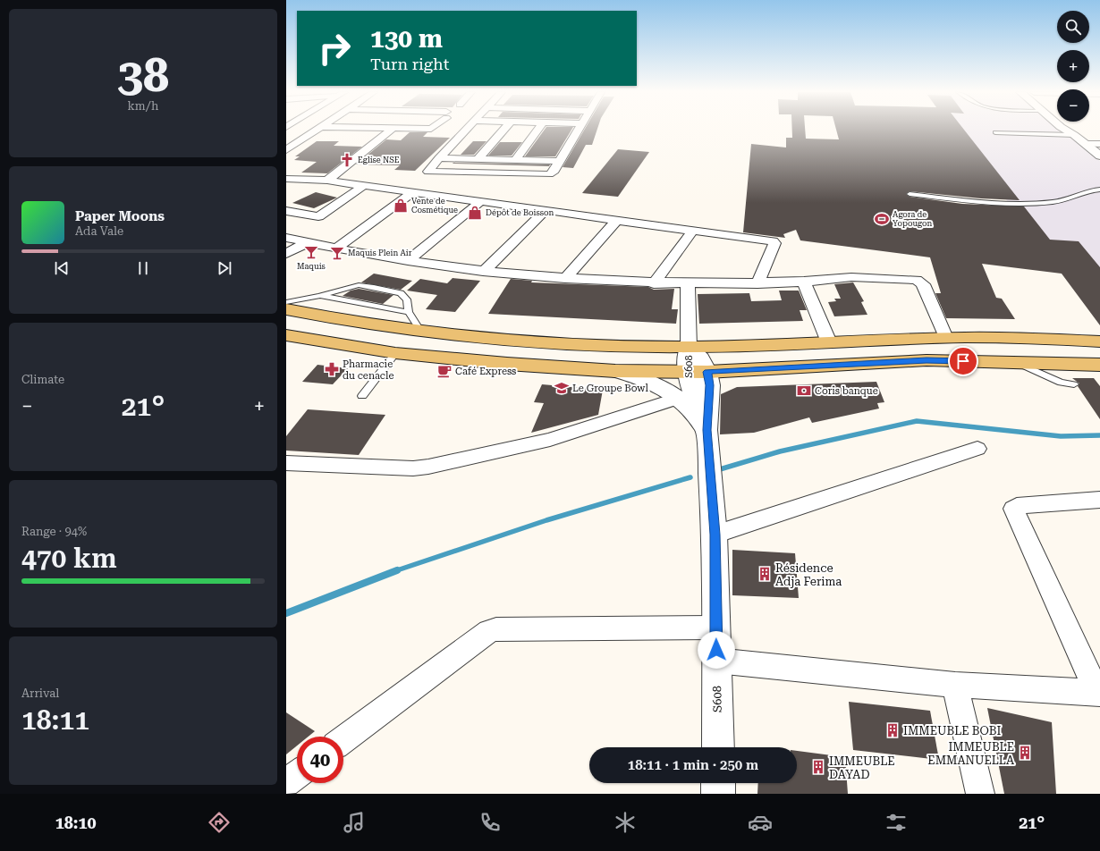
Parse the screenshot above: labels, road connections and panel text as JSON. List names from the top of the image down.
{
  "streets": {
    "street": ["S608"]
  },
  "places": {
    "church": ["Eglise NSE"],
    "shop": ["Vente de Cosmétique", "Dépôt de Boisson"],
    "sports": ["Agora de Yopougon"],
    "bar": ["Maquis", "Maquis Plein Air"],
    "pharmacy": ["Pharmacie du cenacle"],
    "cafe": ["Café Express"],
    "school or university": ["Le Groupe Bowl"],
    "bank": ["Coris banque"],
    "building": [
      "Résidence Adja Ferima",
      "IMMEUBLE BOBI",
      "IMMEUBLE EMMANUELLA",
      "IMMEUBLE DAYAD"
    ]
  },
  "page": {
    "tile": [
      ["38", "km/h"],
      "Climate",
      ["Range · 94%", "470 km"],
      ["Arrival", "18:11"]
    ],
    "map_buttons": ["+", "−"],
    "turn": ["130 m", "Turn right"],
    "song": ["Paper Moons", "Ada Vale"],
    "heat": ["−", "21°", "+"],
    "limit": "40",
    "trip": "18:11 · 1 min · 250 m",
    "tabs": ["18:10", "21°"]
  }
}
